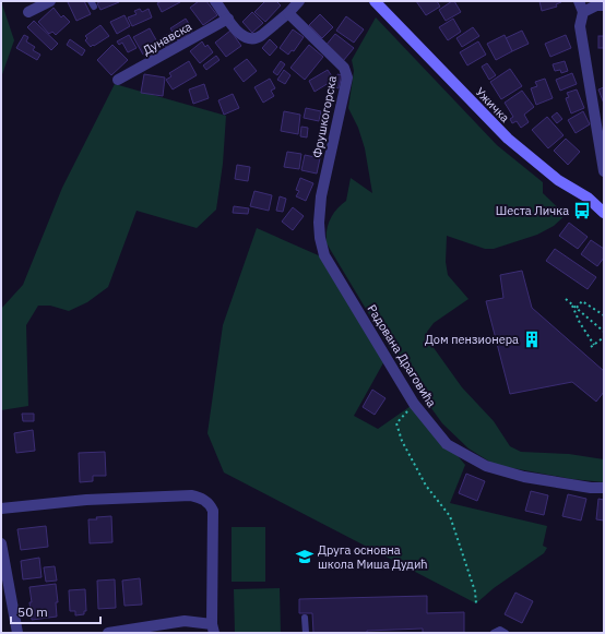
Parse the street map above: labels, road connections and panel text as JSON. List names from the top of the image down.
{
  "streets": {
    "main road": ["Ужичка"],
    "street": ["Дунавска", "Фрушкогорска", "Радована Драговића"]
  },
  "crossings": [
    ["Фрушкогорска", "Радована Драговића"]
  ],
  "places": {
    "bus stop": ["Шеста Личка"],
    "building": ["Дом пензионера"],
    "school or university": ["Друга основна школа Миша Дудић"]
  },
  "scale_bar": "50 m"
}
